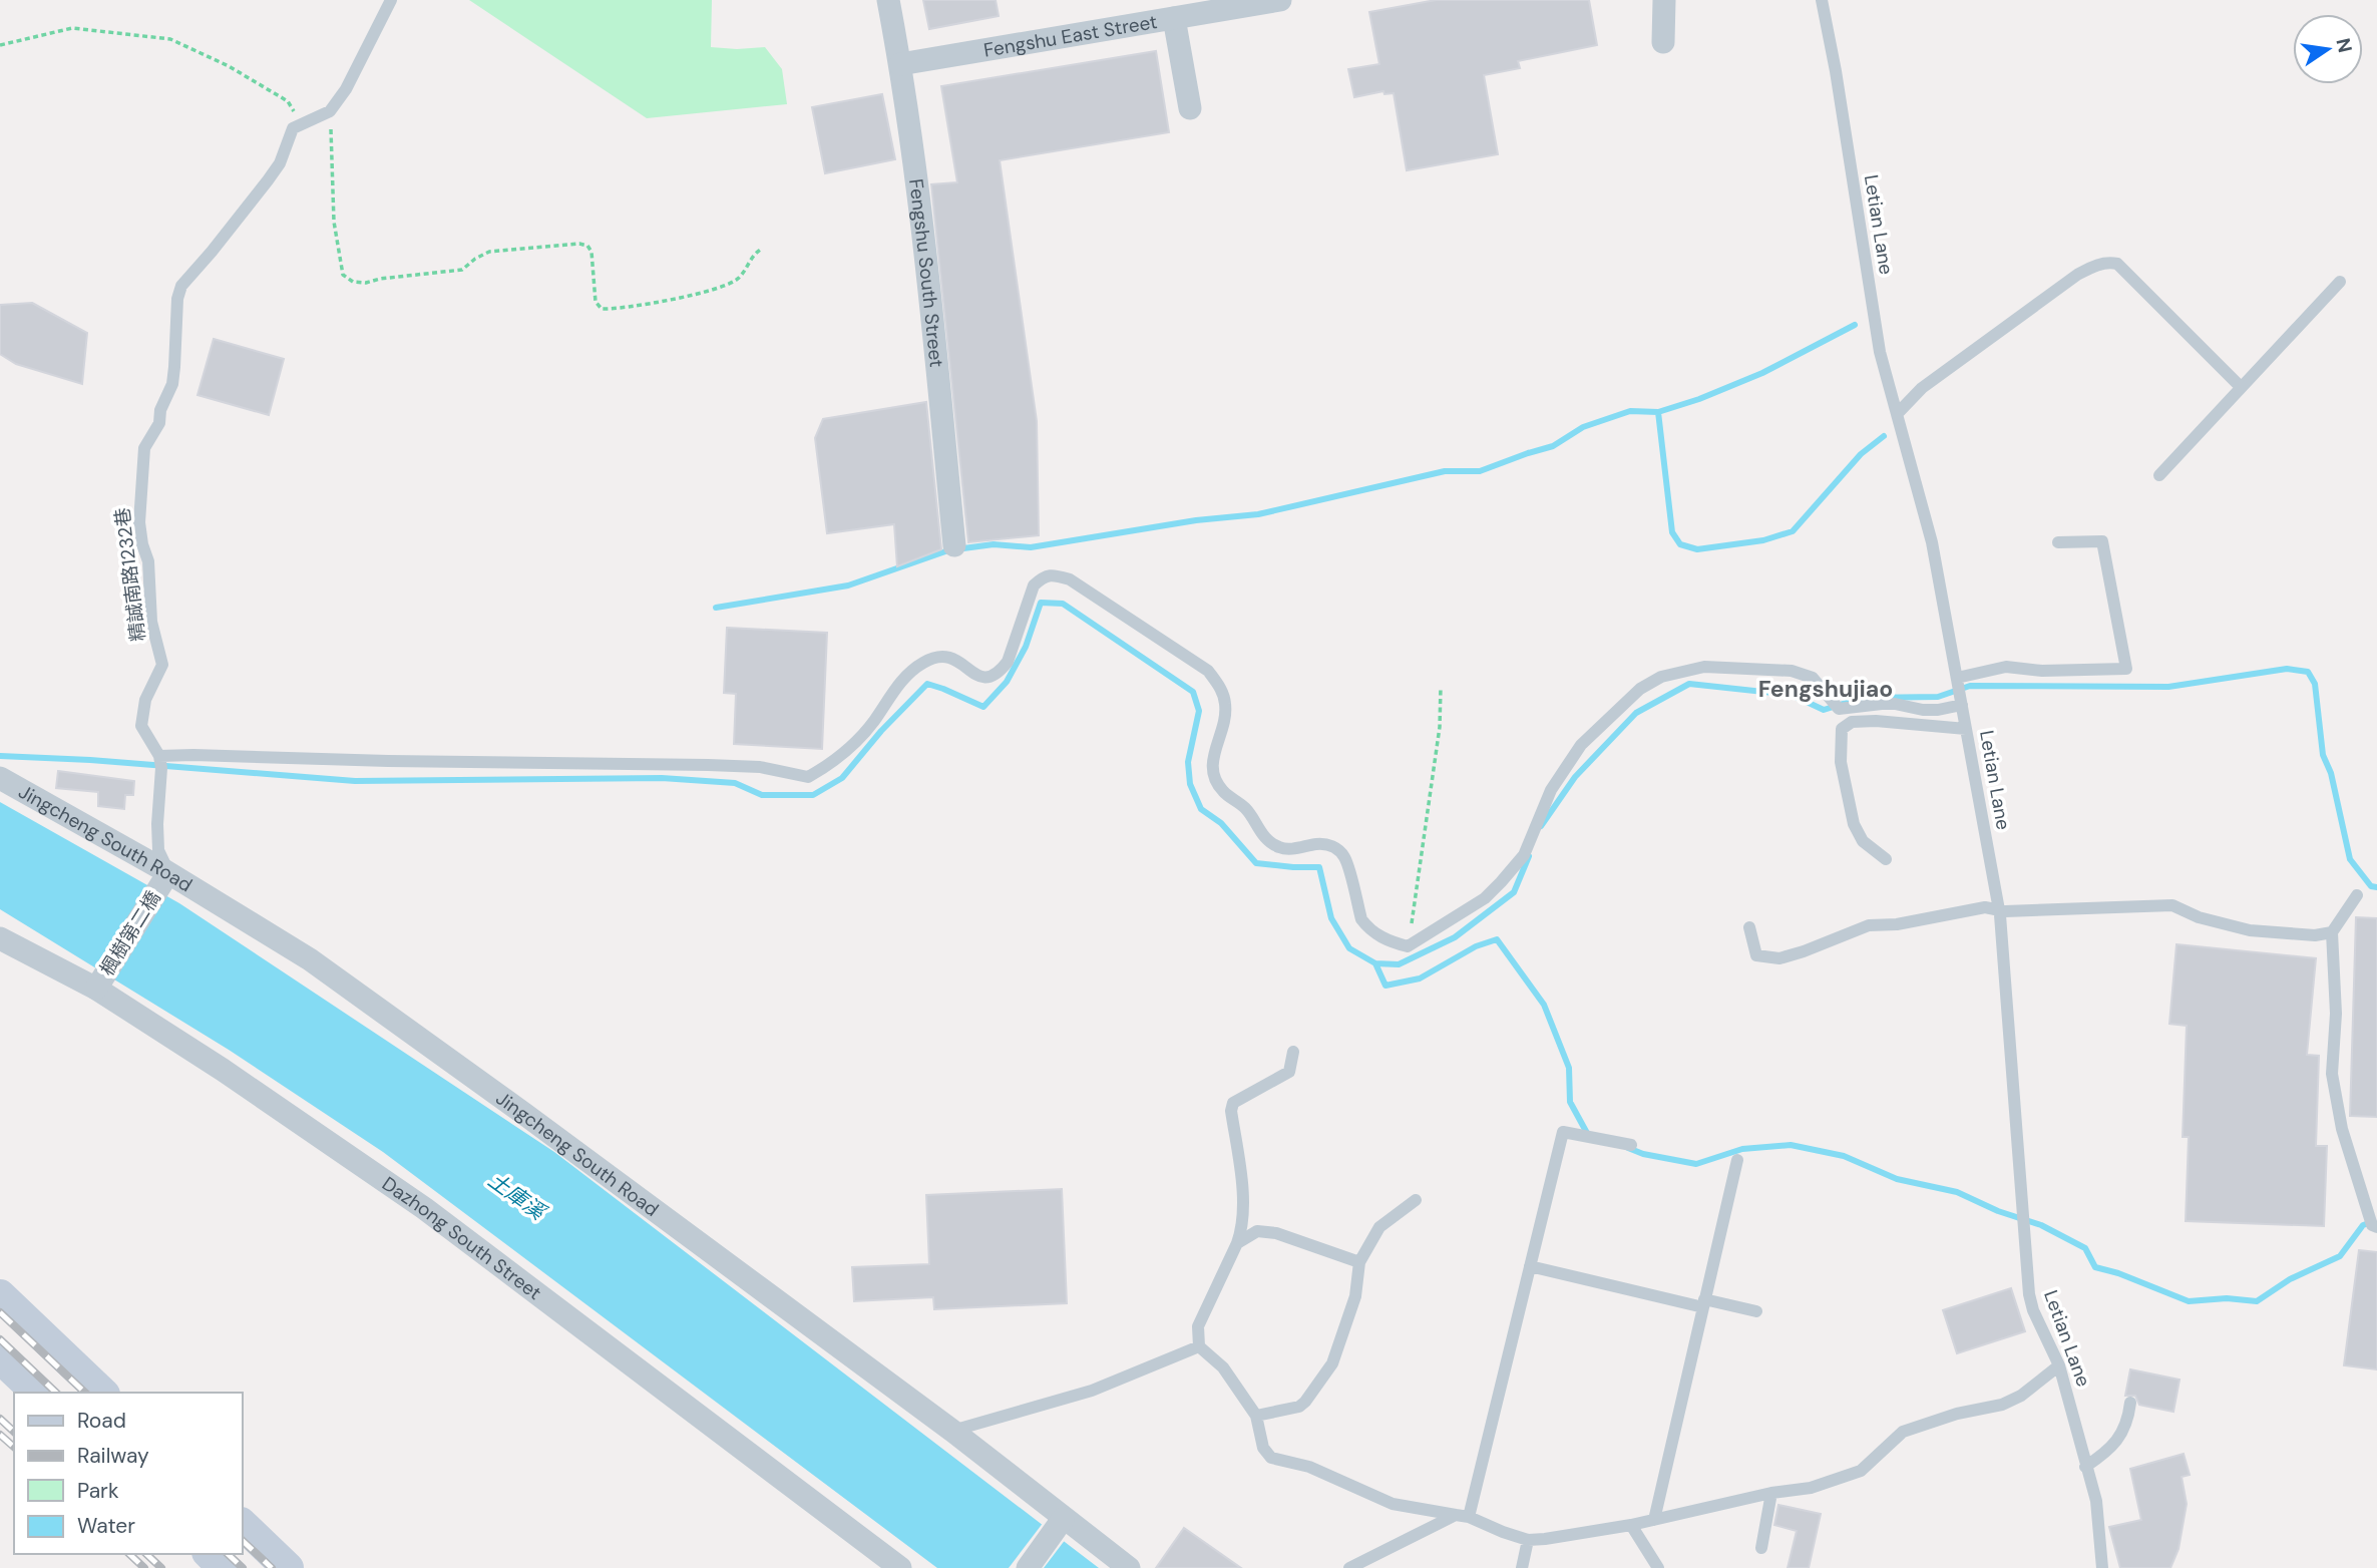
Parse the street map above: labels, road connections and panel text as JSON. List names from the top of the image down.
{
  "streets": {
    "street": [
      "Fengshu East Street",
      "Fengshu South Street",
      "Jingcheng South Road",
      "楓樹第二橋",
      "Dazhong South Street"
    ],
    "lane": ["Letian Lane", "精誠南路1232巷"]
  },
  "crossings": [
    ["Fengshu East Street", "Fengshu South Street"],
    ["Jingcheng South Road", "楓樹第二橋"],
    ["楓樹第二橋", "Dazhong South Street"]
  ],
  "districts": ["Fengshujiao"],
  "water": ["土庫溪"],
  "legend": [
    "Road",
    "Railway",
    "Park",
    "Water"
  ],
  "north": "right"
}
